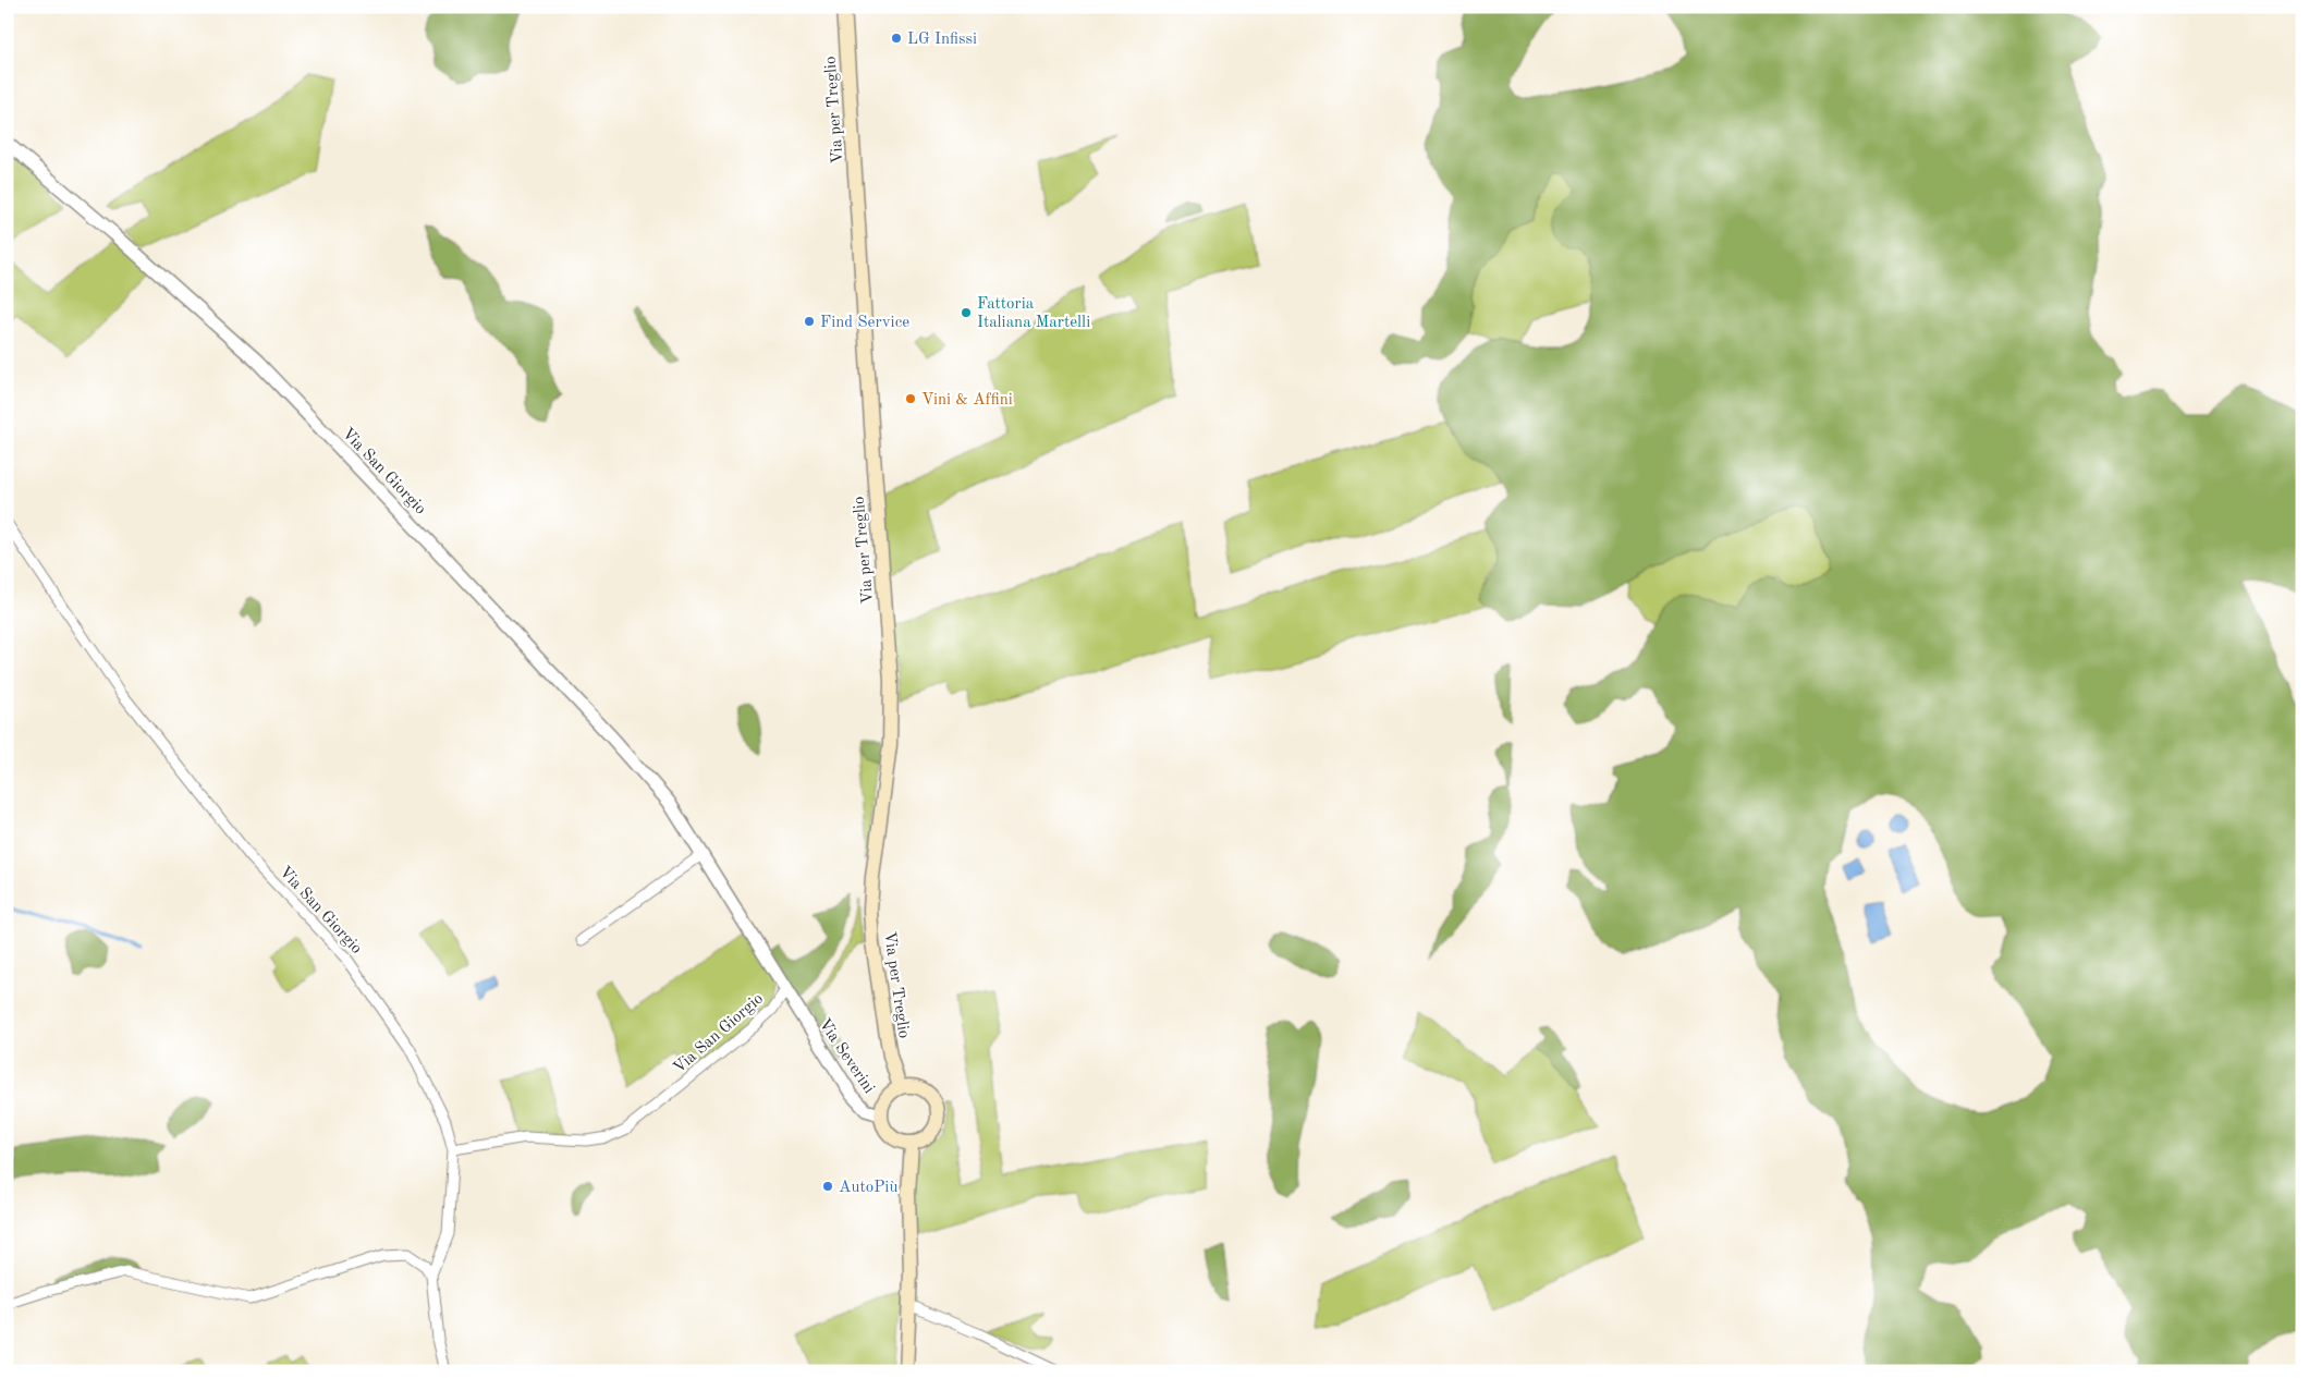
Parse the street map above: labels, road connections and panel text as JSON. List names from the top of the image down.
{
  "streets": {
    "main road": ["Via per Treglio"],
    "street": ["Via San Giorgio", "Via Severini"]
  },
  "crossings": [
    ["Via per Treglio", "Via Severini"],
    ["Via San Giorgio", "Via Severini"]
  ],
  "places": [
    "LG Infissi",
    "Fattoria Italiana Martelli",
    "Find Service",
    "Vini & Affini",
    "AutoPiù"
  ]
}
